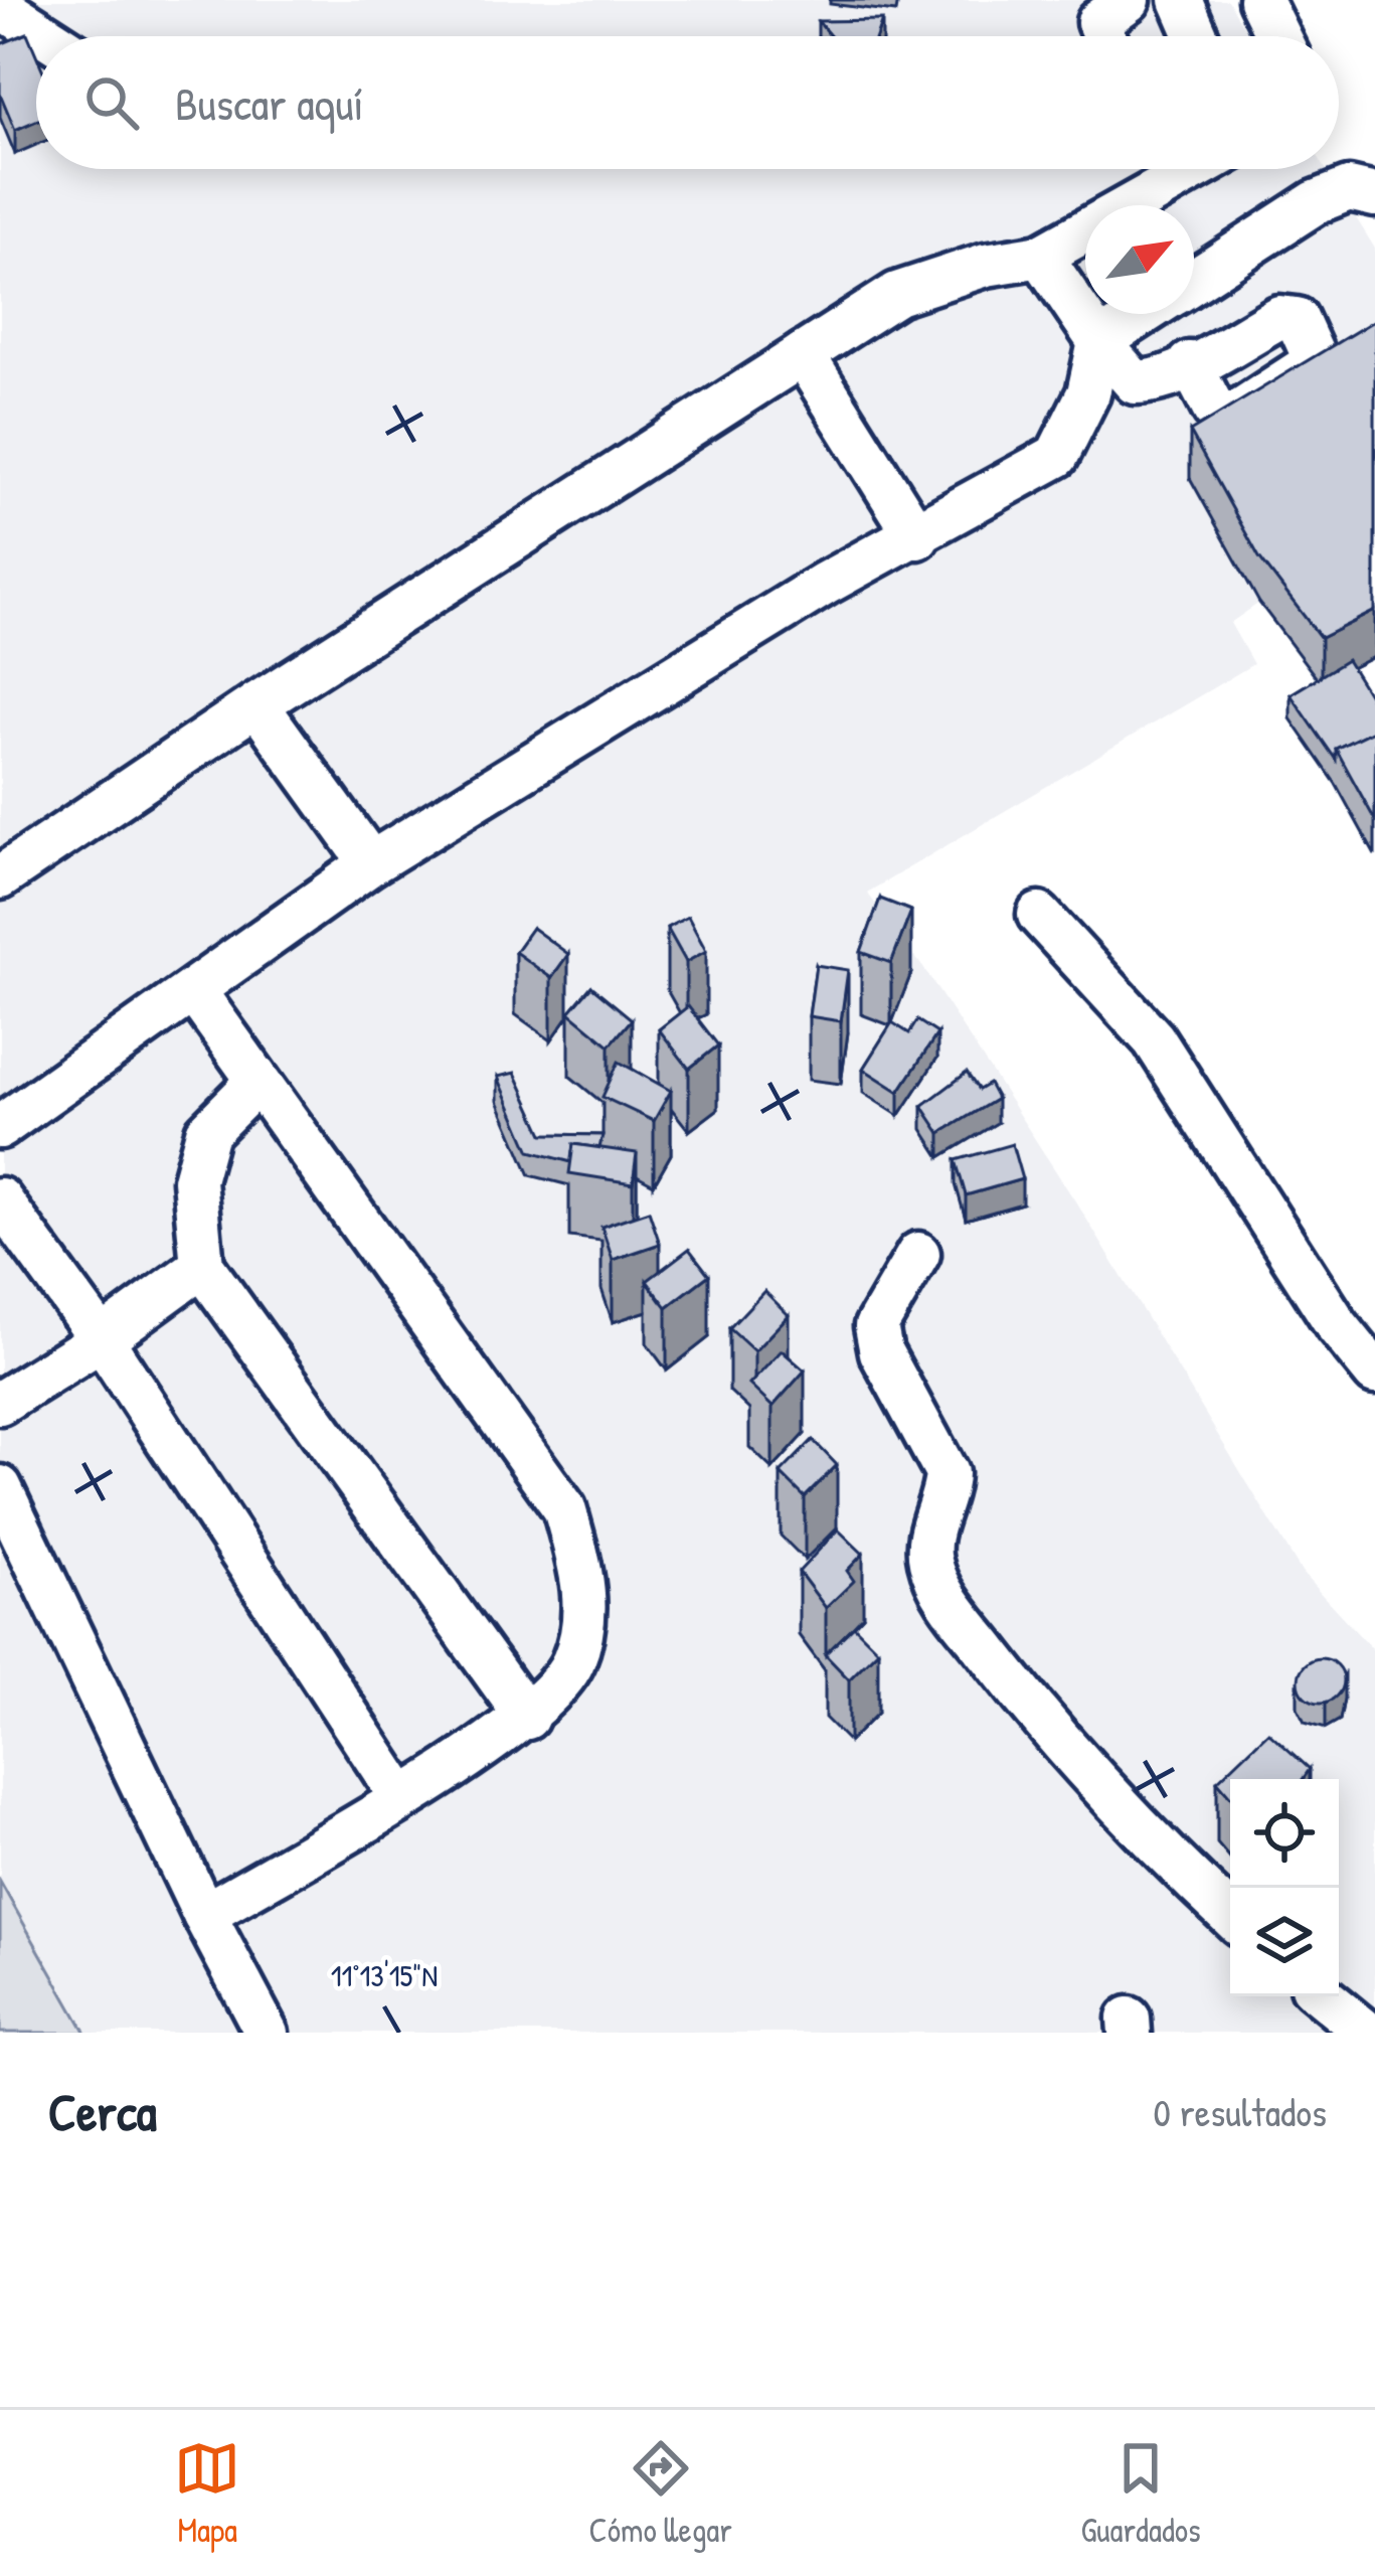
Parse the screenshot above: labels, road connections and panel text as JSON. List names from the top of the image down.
{
  "north": "top right",
  "page": {
    "search": "Buscar aquí",
    "heading": ["Cerca", "0 resultados"],
    "nav": ["Mapa", "Cómo llegar", "Guardados"]
  },
  "coordinates": ["11°13'15\"N"]
}
